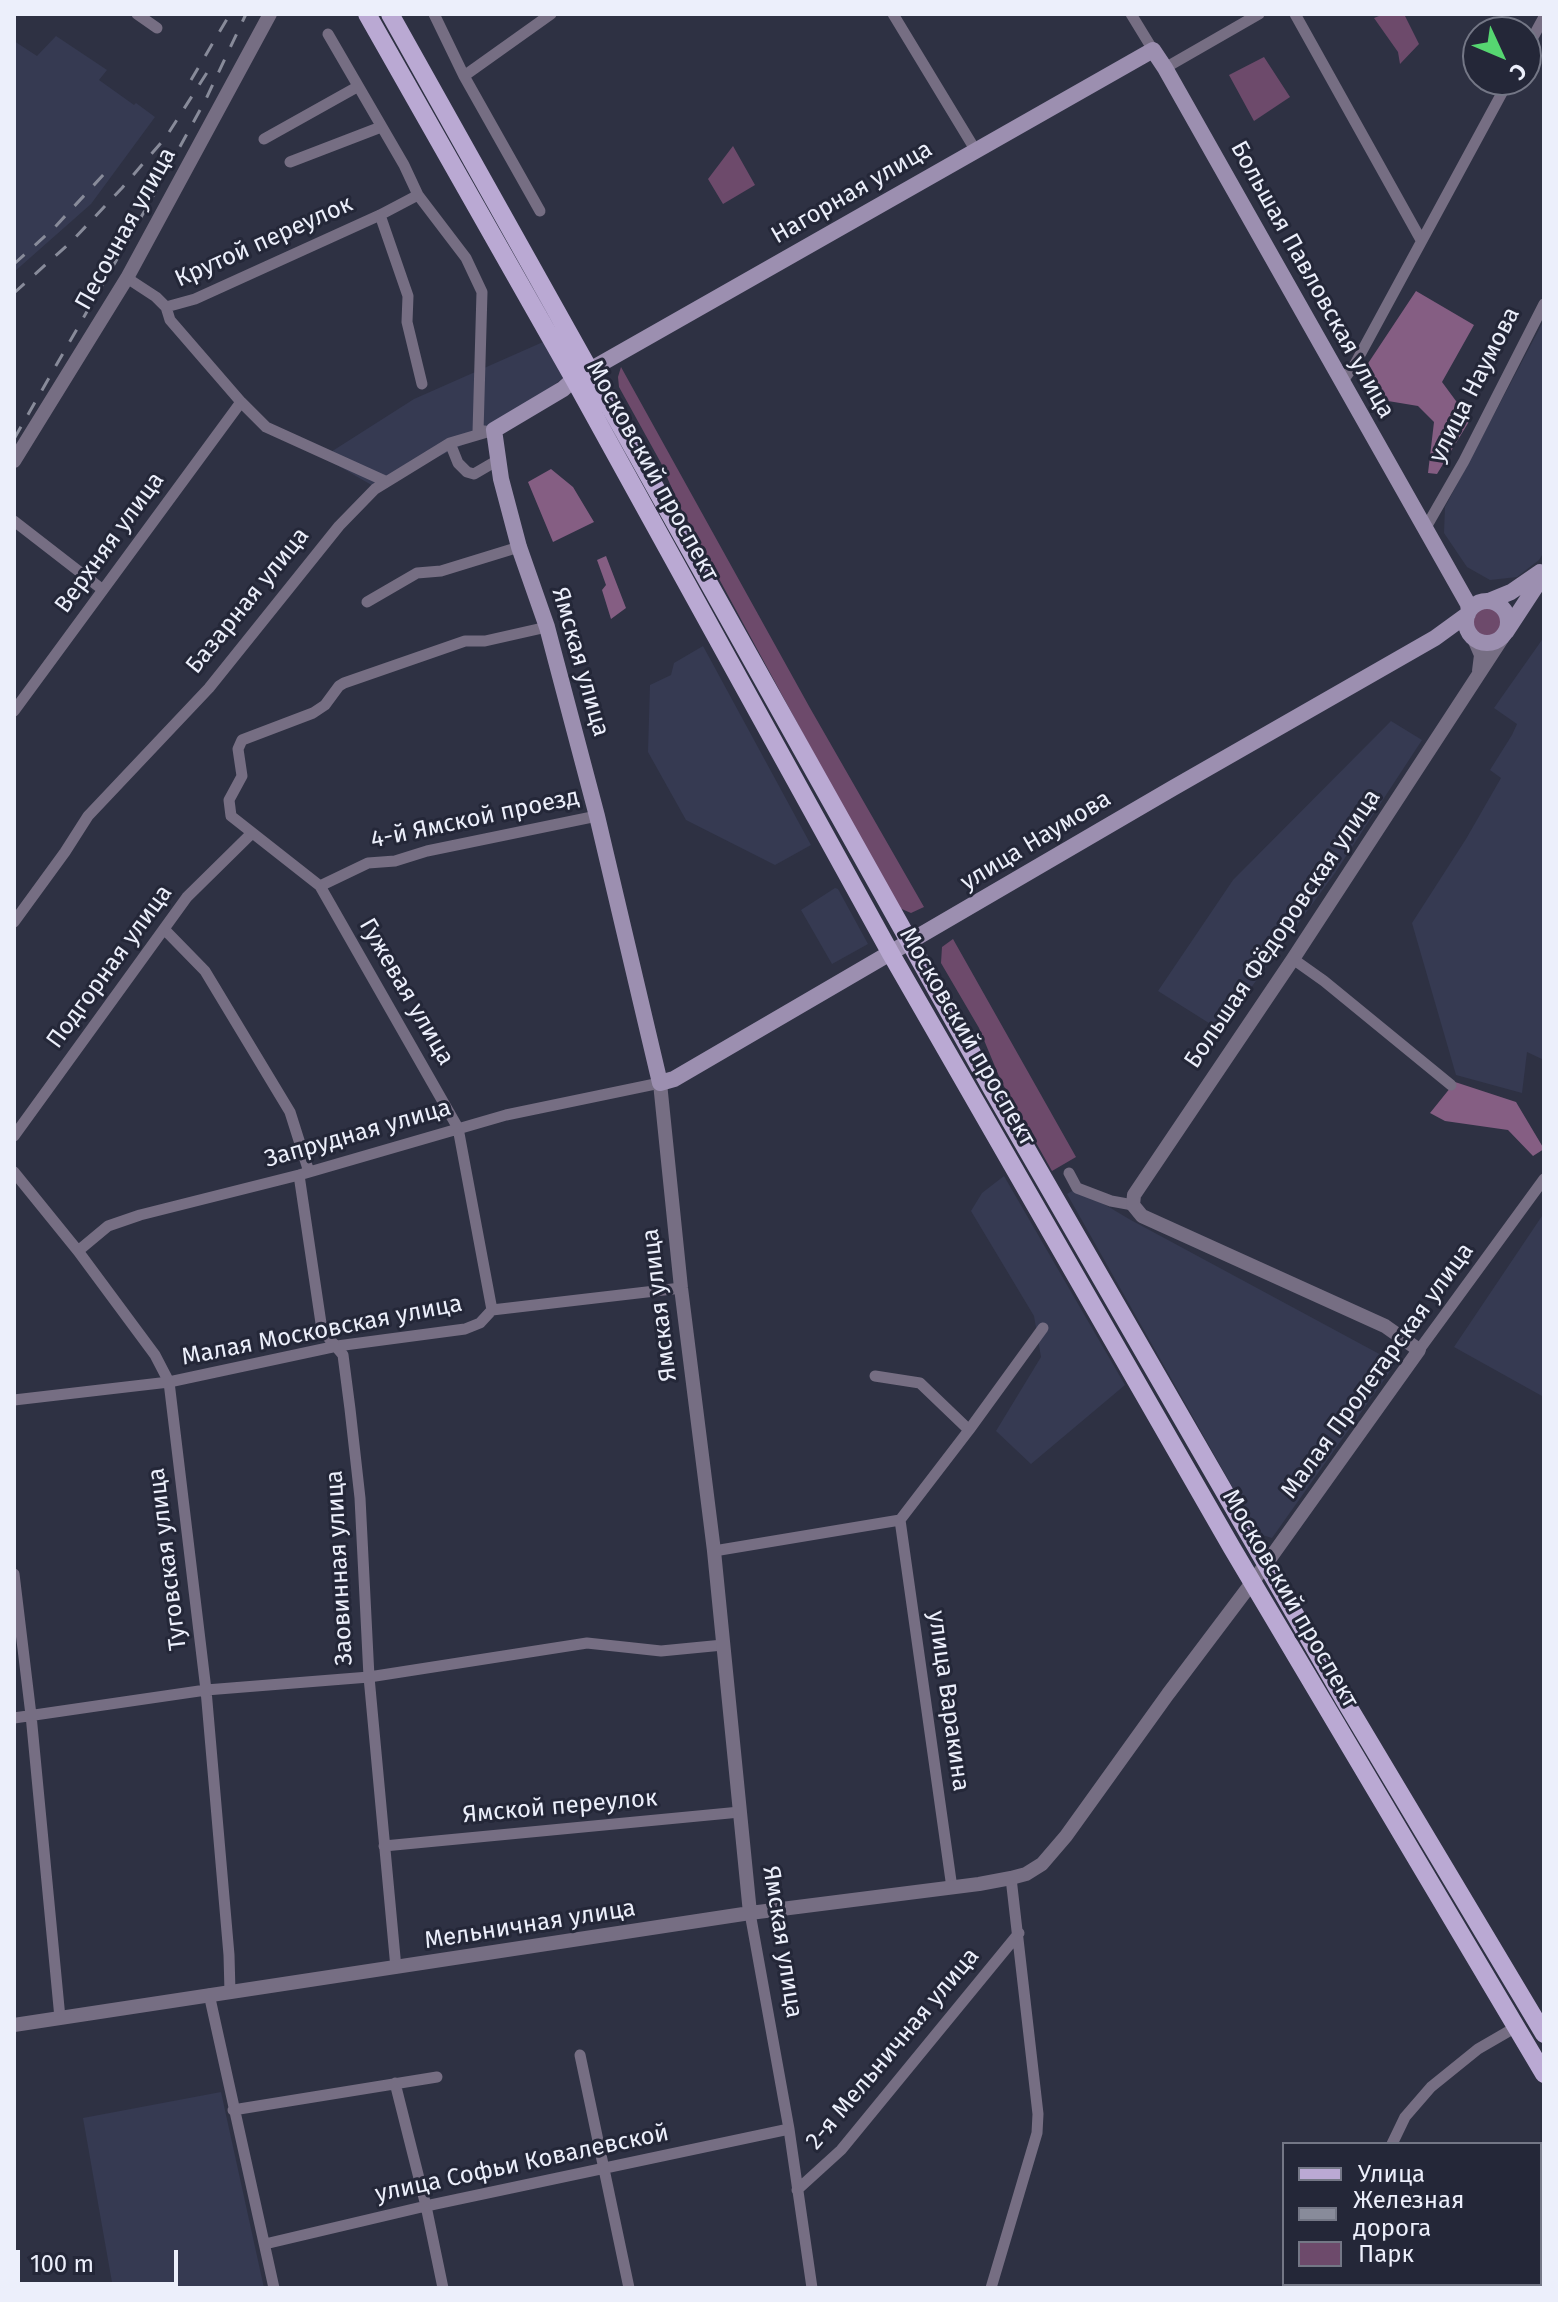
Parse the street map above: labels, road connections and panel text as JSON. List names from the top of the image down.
{
  "streets": {
    "main road": [
      "Нагорная улица",
      "Большая Павловская улица",
      "улица Наумова",
      "Московский проспект",
      "Базарная улица",
      "Ямская улица",
      "Большая Фёдоровская улица"
    ],
    "street": [
      "Песочная улица",
      "Крутой переулок",
      "Верхняя улица",
      "4-й Ямской проезд",
      "Подгорная улица",
      "Гужевая улица",
      "Запрудная улица",
      "Малая Московская улица",
      "Малая Пролетарская улица",
      "Туговская улица",
      "Заовинная улица",
      "улица Варакина",
      "Ямской переулок",
      "Мельничная улица",
      "2-я Мельничная улица",
      "улица Софьи Ковалевской"
    ]
  },
  "crossings": [
    ["Нагорная улица", "Большая Павловская улица"],
    ["Нагорная улица", "Московский проспект"],
    ["Нагорная улица", "Базарная улица"],
    ["Большая Павловская улица", "улица Наумова"],
    ["Большая Павловская улица", "Большая Фёдоровская улица"],
    ["улица Наумова", "Московский проспект"],
    ["улица Наумова", "Ямская улица"],
    ["улица Наумова", "Большая Фёдоровская улица"],
    ["улица Наумова", "Запрудная улица"],
    ["Московский проспект", "Базарная улица"],
    ["Московский проспект", "Малая Пролетарская улица"],
    ["Базарная улица", "Ямская улица"],
    ["Ямская улица", "4-й Ямской проезд"],
    ["Ямская улица", "Гужевая улица"],
    ["Ямская улица", "Запрудная улица"],
    ["Ямская улица", "Малая Московская улица"],
    ["Ямская улица", "Ямской переулок"],
    ["Ямская улица", "Мельничная улица"],
    ["Ямская улица", "2-я Мельничная улица"],
    ["Ямская улица", "улица Софьи Ковалевской"],
    ["4-й Ямской проезд", "Гужевая улица"],
    ["Подгорная улица", "Гужевая улица"],
    ["Подгорная улица", "Заовинная улица"],
    ["Гужевая улица", "Запрудная улица"],
    ["Гужевая улица", "Малая Московская улица"],
    ["Запрудная улица", "Туговская улица"],
    ["Запрудная улица", "Заовинная улица"],
    ["Малая Московская улица", "Туговская улица"],
    ["Малая Московская улица", "Заовинная улица"],
    ["Малая Пролетарская улица", "Мельничная улица"],
    ["Туговская улица", "Мельничная улица"],
    ["Заовинная улица", "Ямской переулок"],
    ["Заовинная улица", "Мельничная улица"],
    ["улица Варакина", "Мельничная улица"]
  ],
  "legend": ["Улица", "Железная дорога", "Парк"],
  "scale_bar": "100 m",
  "north": "bottom right"
}
